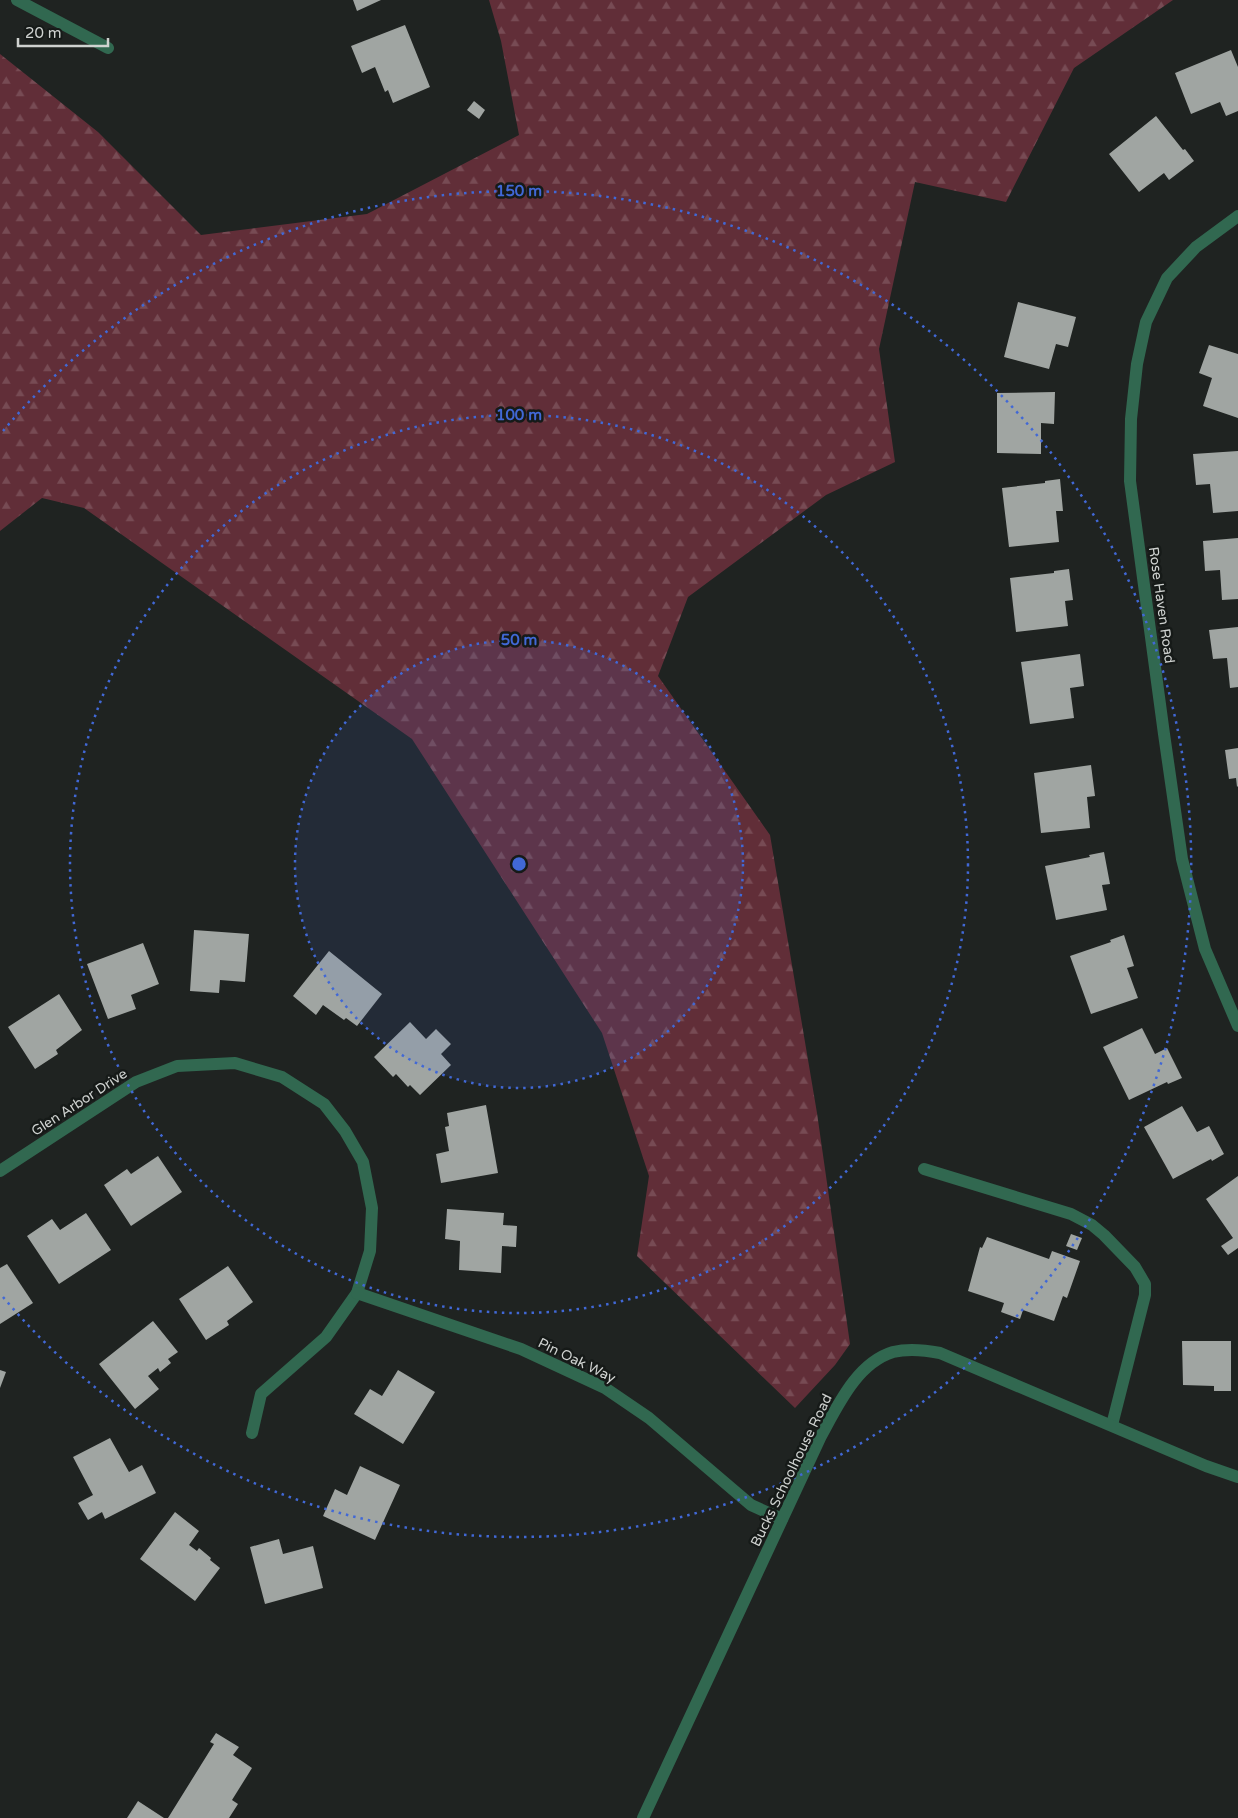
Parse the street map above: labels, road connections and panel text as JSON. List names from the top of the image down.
{
  "streets": {
    "street": [
      "Rose Haven Road",
      "Glen Arbor Drive",
      "Pin Oak Way",
      "Bucks Schoolhouse Road"
    ]
  },
  "crossings": [
    ["Glen Arbor Drive", "Pin Oak Way"],
    ["Pin Oak Way", "Bucks Schoolhouse Road"]
  ],
  "scale_bar": "20 m",
  "rings": ["150 m", "100 m", "50 m"]
}
